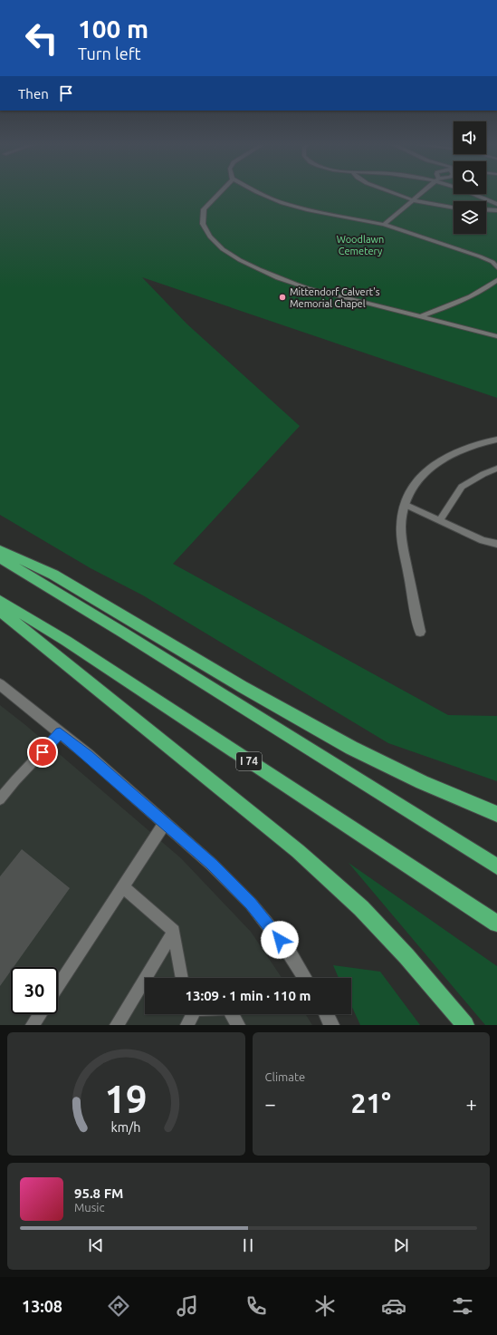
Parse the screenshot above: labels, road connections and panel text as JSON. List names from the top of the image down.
{
  "streets": {
    "highway": ["I 74"]
  },
  "parks": ["Woodlawn Cemetery"],
  "places": ["Mittendorf Calvert's Memorial Chapel"],
  "page": {
    "turn": ["100 m", "Turn left"],
    "then": "Then",
    "limit": "30",
    "trip": "13:09 · 1 min · 110 m",
    "tile": "Climate",
    "heat": ["−", "21°", "+"],
    "song": ["95.8 FM", "Music"],
    "tabs": "13:08",
    "gauge": ["19", "km/h"]
  }
}
